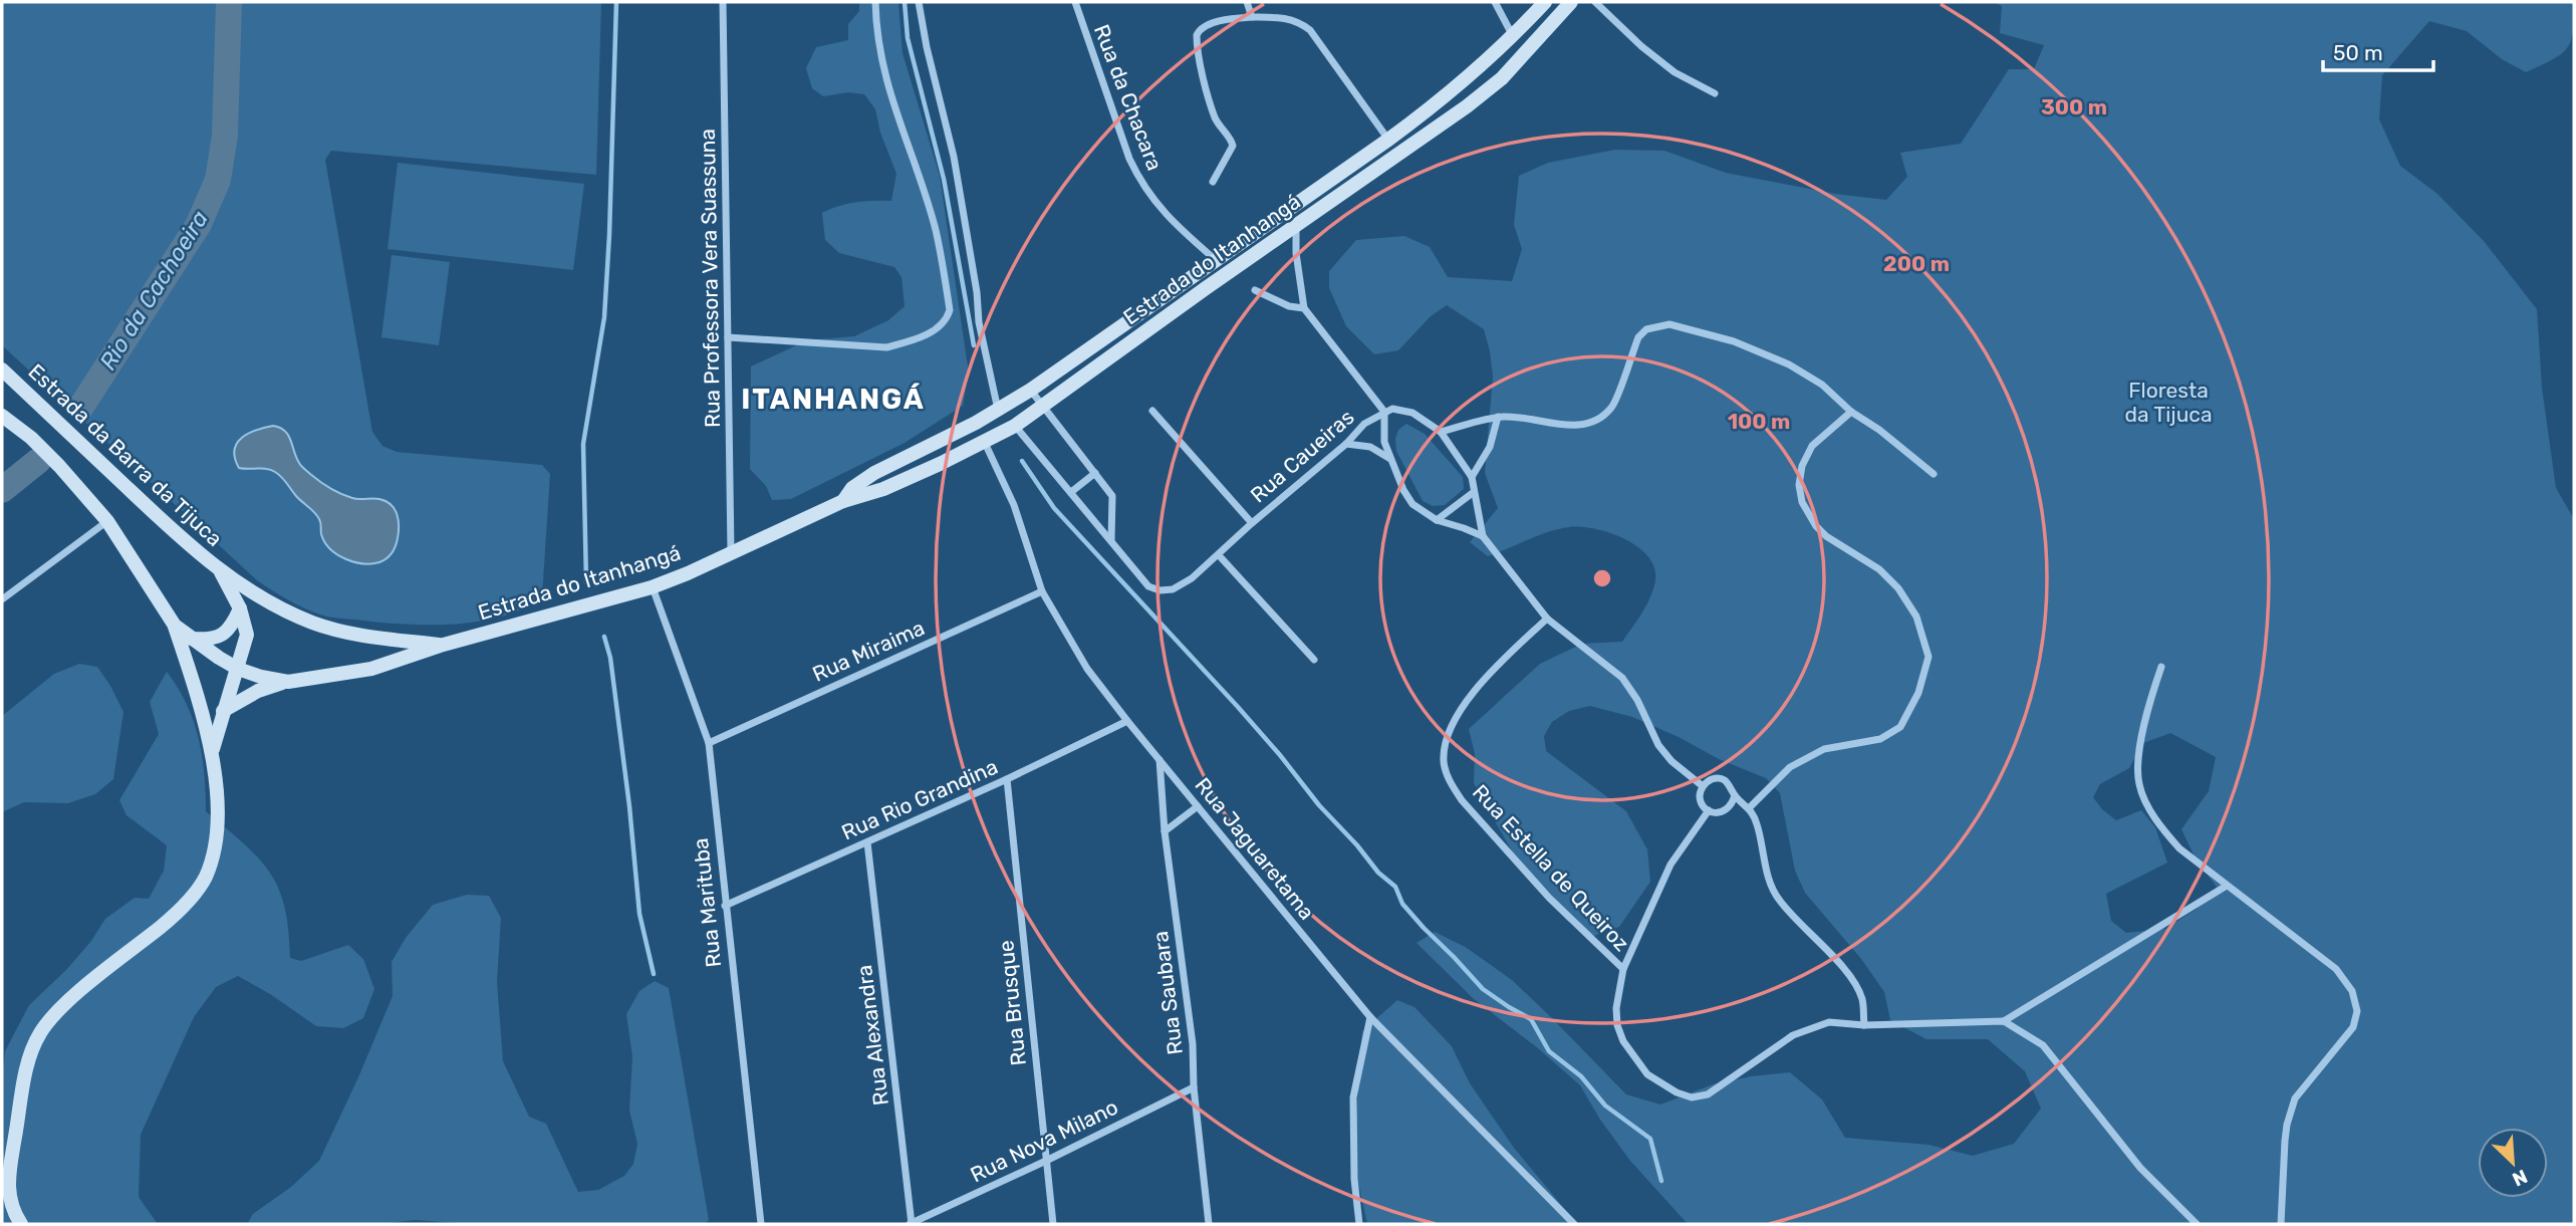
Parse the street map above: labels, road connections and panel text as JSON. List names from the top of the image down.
{
  "streets": {
    "main road": ["Estrada do Itanhangá", "Estrada da Barra da Tijuca"],
    "street": [
      "Rua da Chacara",
      "Rua Professora Vera Suassuna",
      "Rua Caueiras",
      "Rua Miraima",
      "Rua Rio Grandina",
      "Rua Jaguaretama",
      "Rua Estella de Queiroz",
      "Rua Marituba",
      "Rua Saubara",
      "Rua Brusque",
      "Rua Alexandra",
      "Rua Nova Milano"
    ]
  },
  "crossings": [
    ["Rua da Chacara", "Estrada do Itanhangá"],
    ["Estrada do Itanhangá", "Rua Professora Vera Suassuna"],
    ["Estrada do Itanhangá", "Estrada da Barra da Tijuca"],
    ["Estrada do Itanhangá", "Rua Caueiras"],
    ["Estrada do Itanhangá", "Rua Jaguaretama"],
    ["Estrada do Itanhangá", "Rua Marituba"],
    ["Rua Miraima", "Rua Jaguaretama"],
    ["Rua Miraima", "Rua Marituba"],
    ["Rua Rio Grandina", "Rua Jaguaretama"],
    ["Rua Rio Grandina", "Rua Marituba"],
    ["Rua Rio Grandina", "Rua Brusque"],
    ["Rua Rio Grandina", "Rua Alexandra"],
    ["Rua Jaguaretama", "Rua Saubara"],
    ["Rua Saubara", "Rua Nova Milano"],
    ["Rua Brusque", "Rua Nova Milano"],
    ["Rua Alexandra", "Rua Nova Milano"]
  ],
  "districts": ["ITANHANGÁ"],
  "water": ["Rio da Cachoeira"],
  "parks": ["Floresta da Tijuca"],
  "scale_bar": "50 m",
  "north": "bottom right",
  "rings": ["300 m", "200 m", "100 m"]
}
